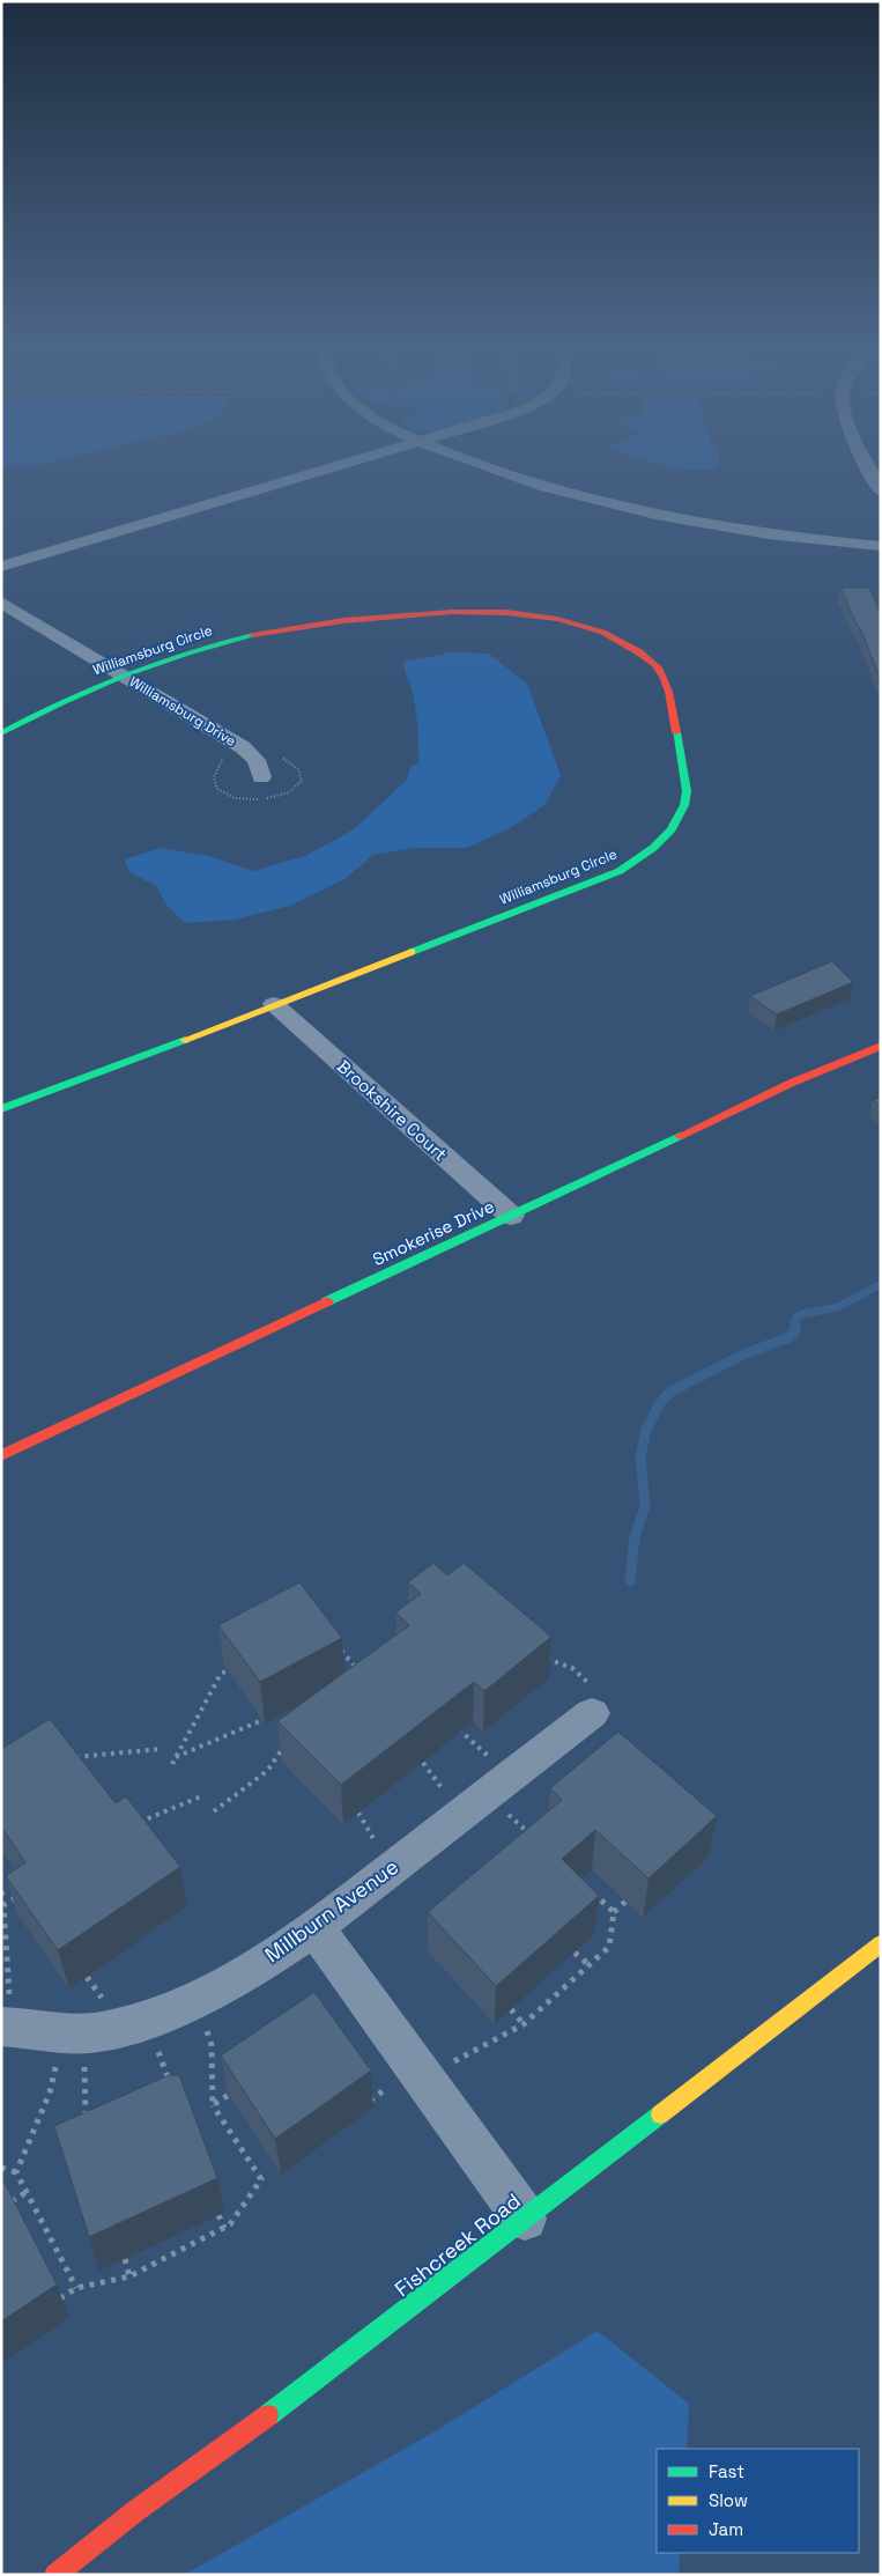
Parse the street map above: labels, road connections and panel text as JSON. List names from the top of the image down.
{
  "streets": {
    "street": [
      "Williamsburg Circle",
      "Williamsburg Drive",
      "Brookshire Court",
      "Smokerise Drive",
      "Millburn Avenue",
      "Fishcreek Road"
    ]
  },
  "crossings": [
    ["Williamsburg Circle", "Williamsburg Drive"],
    ["Williamsburg Circle", "Brookshire Court"],
    ["Brookshire Court", "Smokerise Drive"]
  ],
  "legend": ["Fast", "Slow", "Jam"]
}
